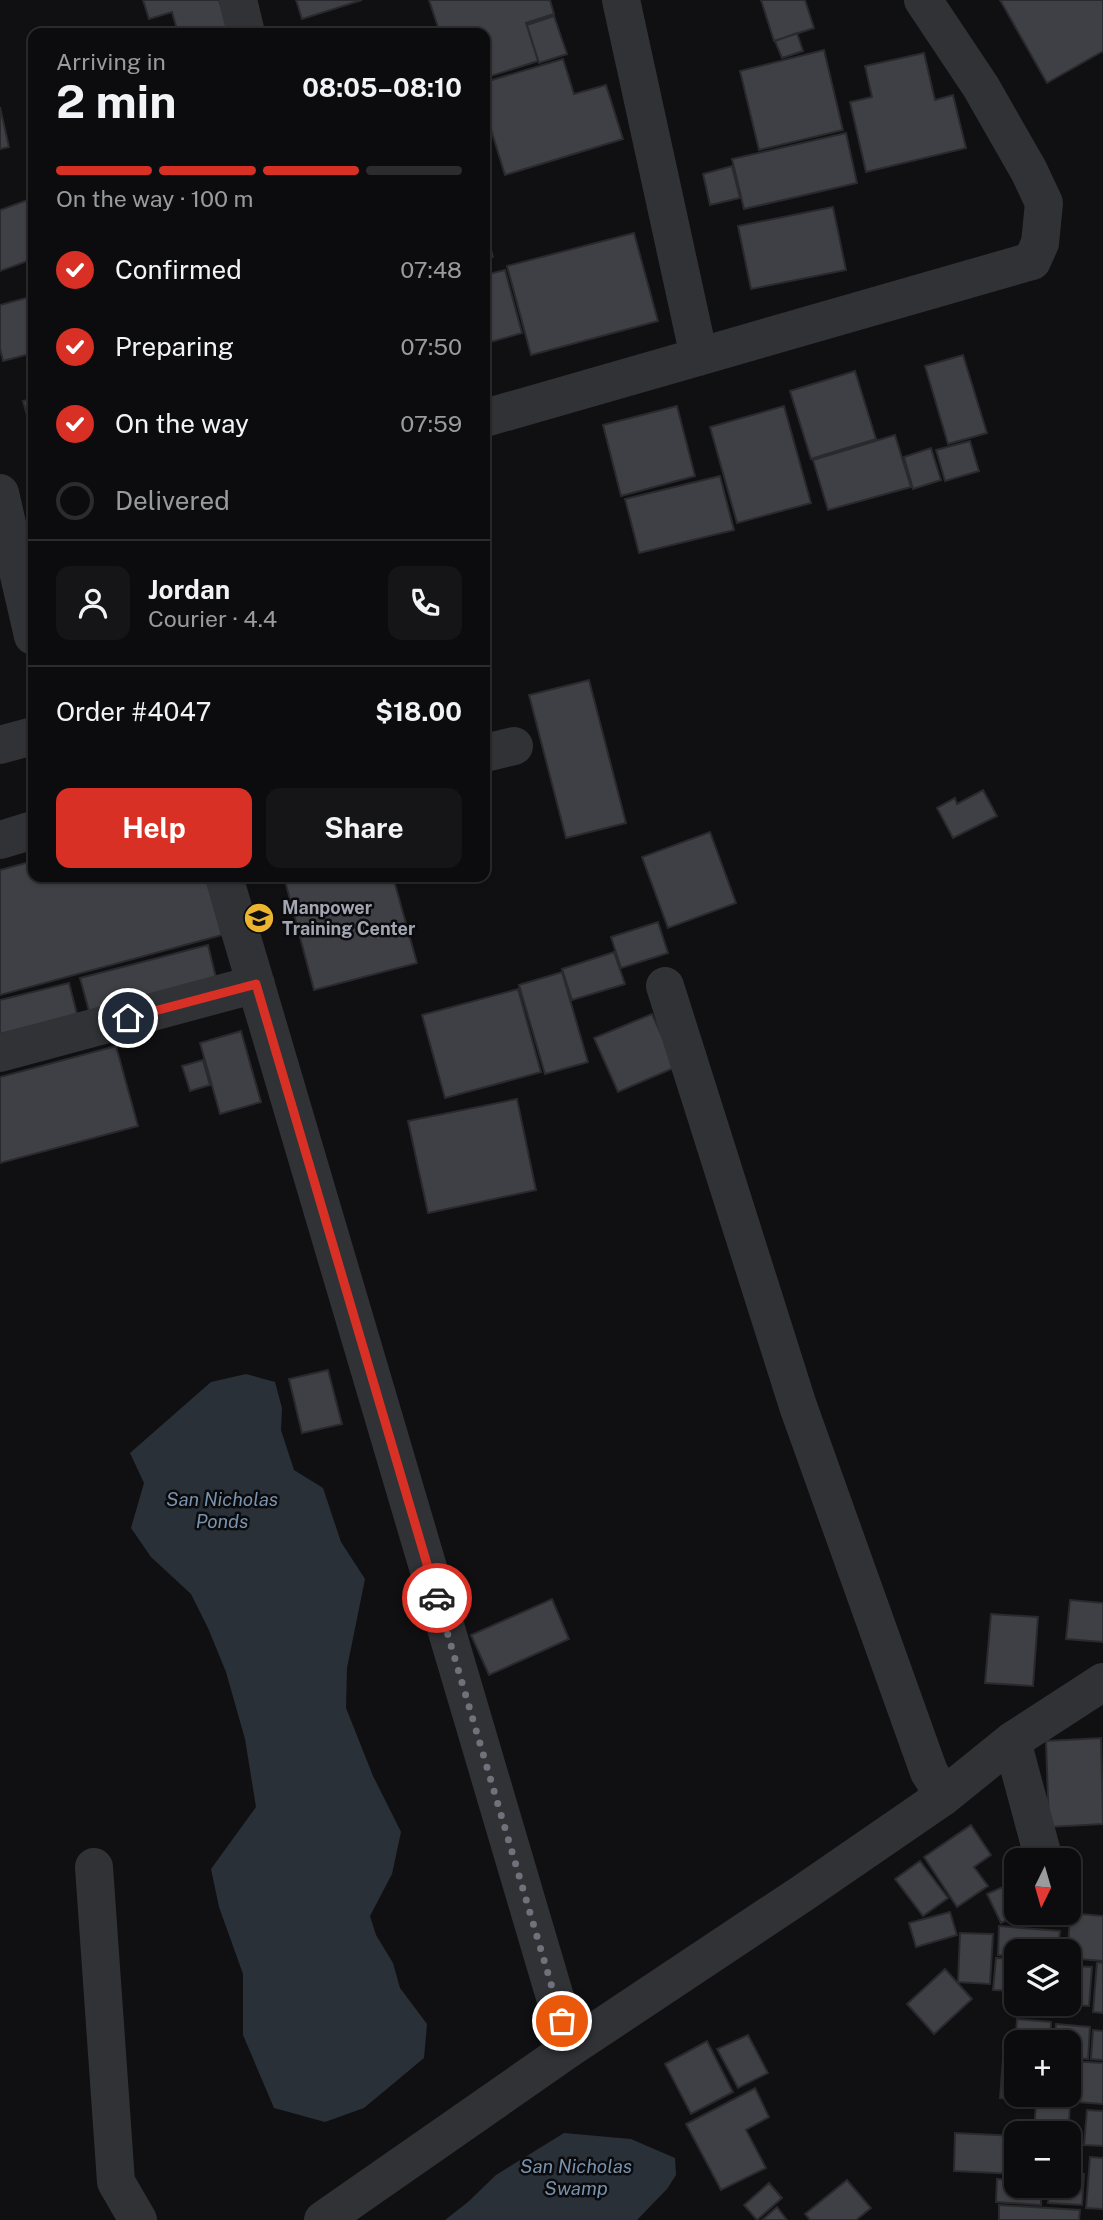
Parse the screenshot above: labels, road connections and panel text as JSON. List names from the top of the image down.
{
  "water": ["San Nicholas Ponds", "San Nicholas Swamp"],
  "places": {
    "school or university": ["Manpower Training Center"]
  },
  "north": "bottom",
  "page": {
    "heading": ["2 min", "Arriving in", "08:05–08:10"],
    "panel": [
      "Jordan",
      "Courier · 4.4",
      "Order #4047",
      "$18.00"
    ],
    "bar": "On the way · 100 m",
    "list": [
      ["Confirmed", "07:48"],
      ["Preparing", "07:50"],
      ["On the way", "07:59"],
      "Delivered"
    ],
    "buttons": ["Help", "Share"],
    "map_buttons": ["+", "−"]
  }
}
